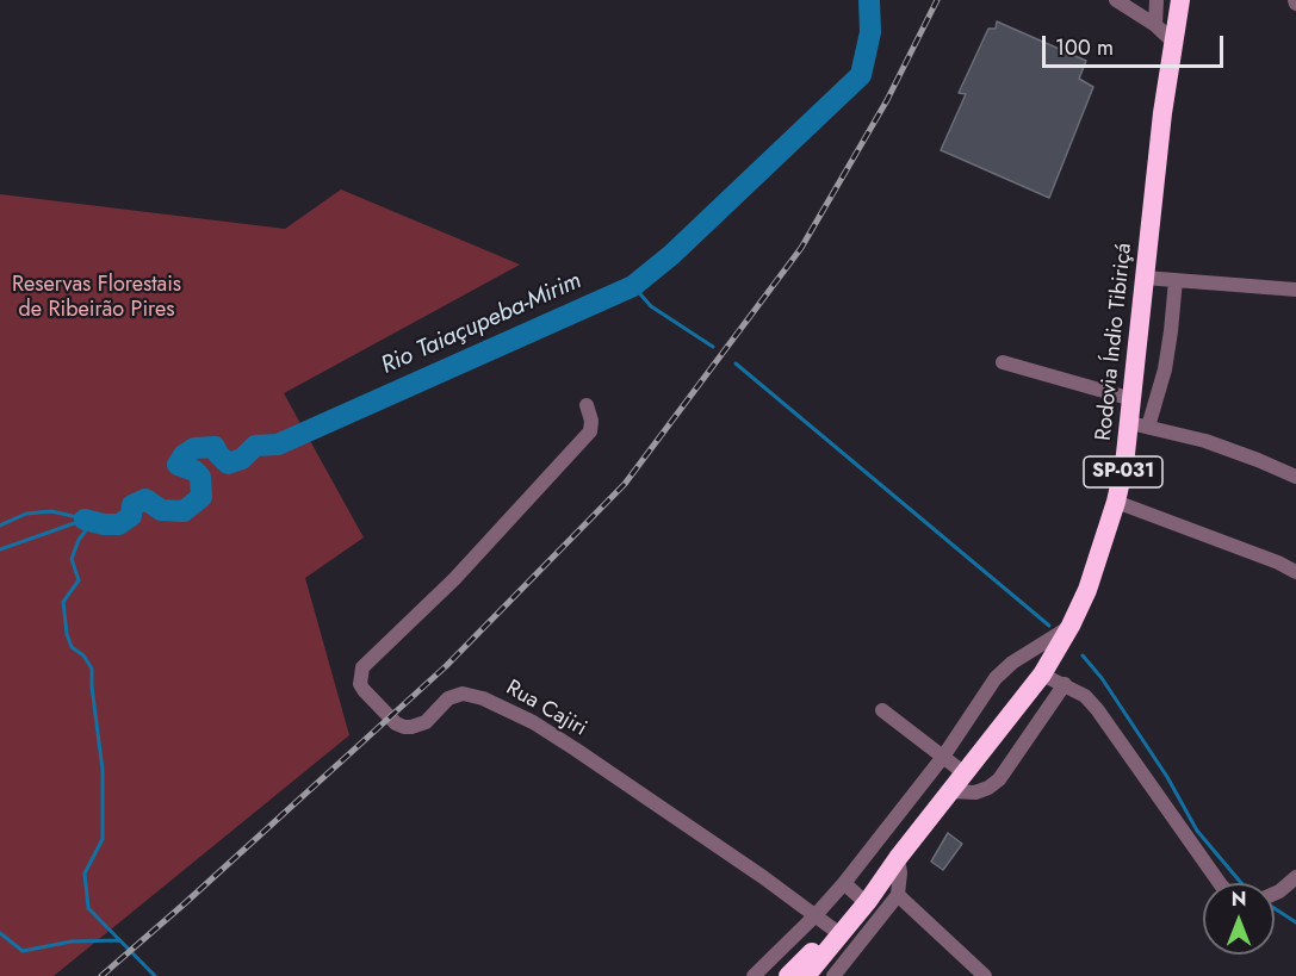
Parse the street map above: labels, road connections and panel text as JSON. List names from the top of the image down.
{
  "streets": {
    "highway": ["Rodovia Índio Tibiriçá", "SP-031"],
    "street": ["Rua Cajiri"]
  },
  "crossings": [
    ["Rodovia Índio Tibiriçá", "Rua Cajiri"]
  ],
  "water": ["Rio Taiaçupeba-Mirim"],
  "parks": ["Reservas Florestais de Ribeirão Pires"],
  "scale_bar": "100 m",
  "north": "top"
}
